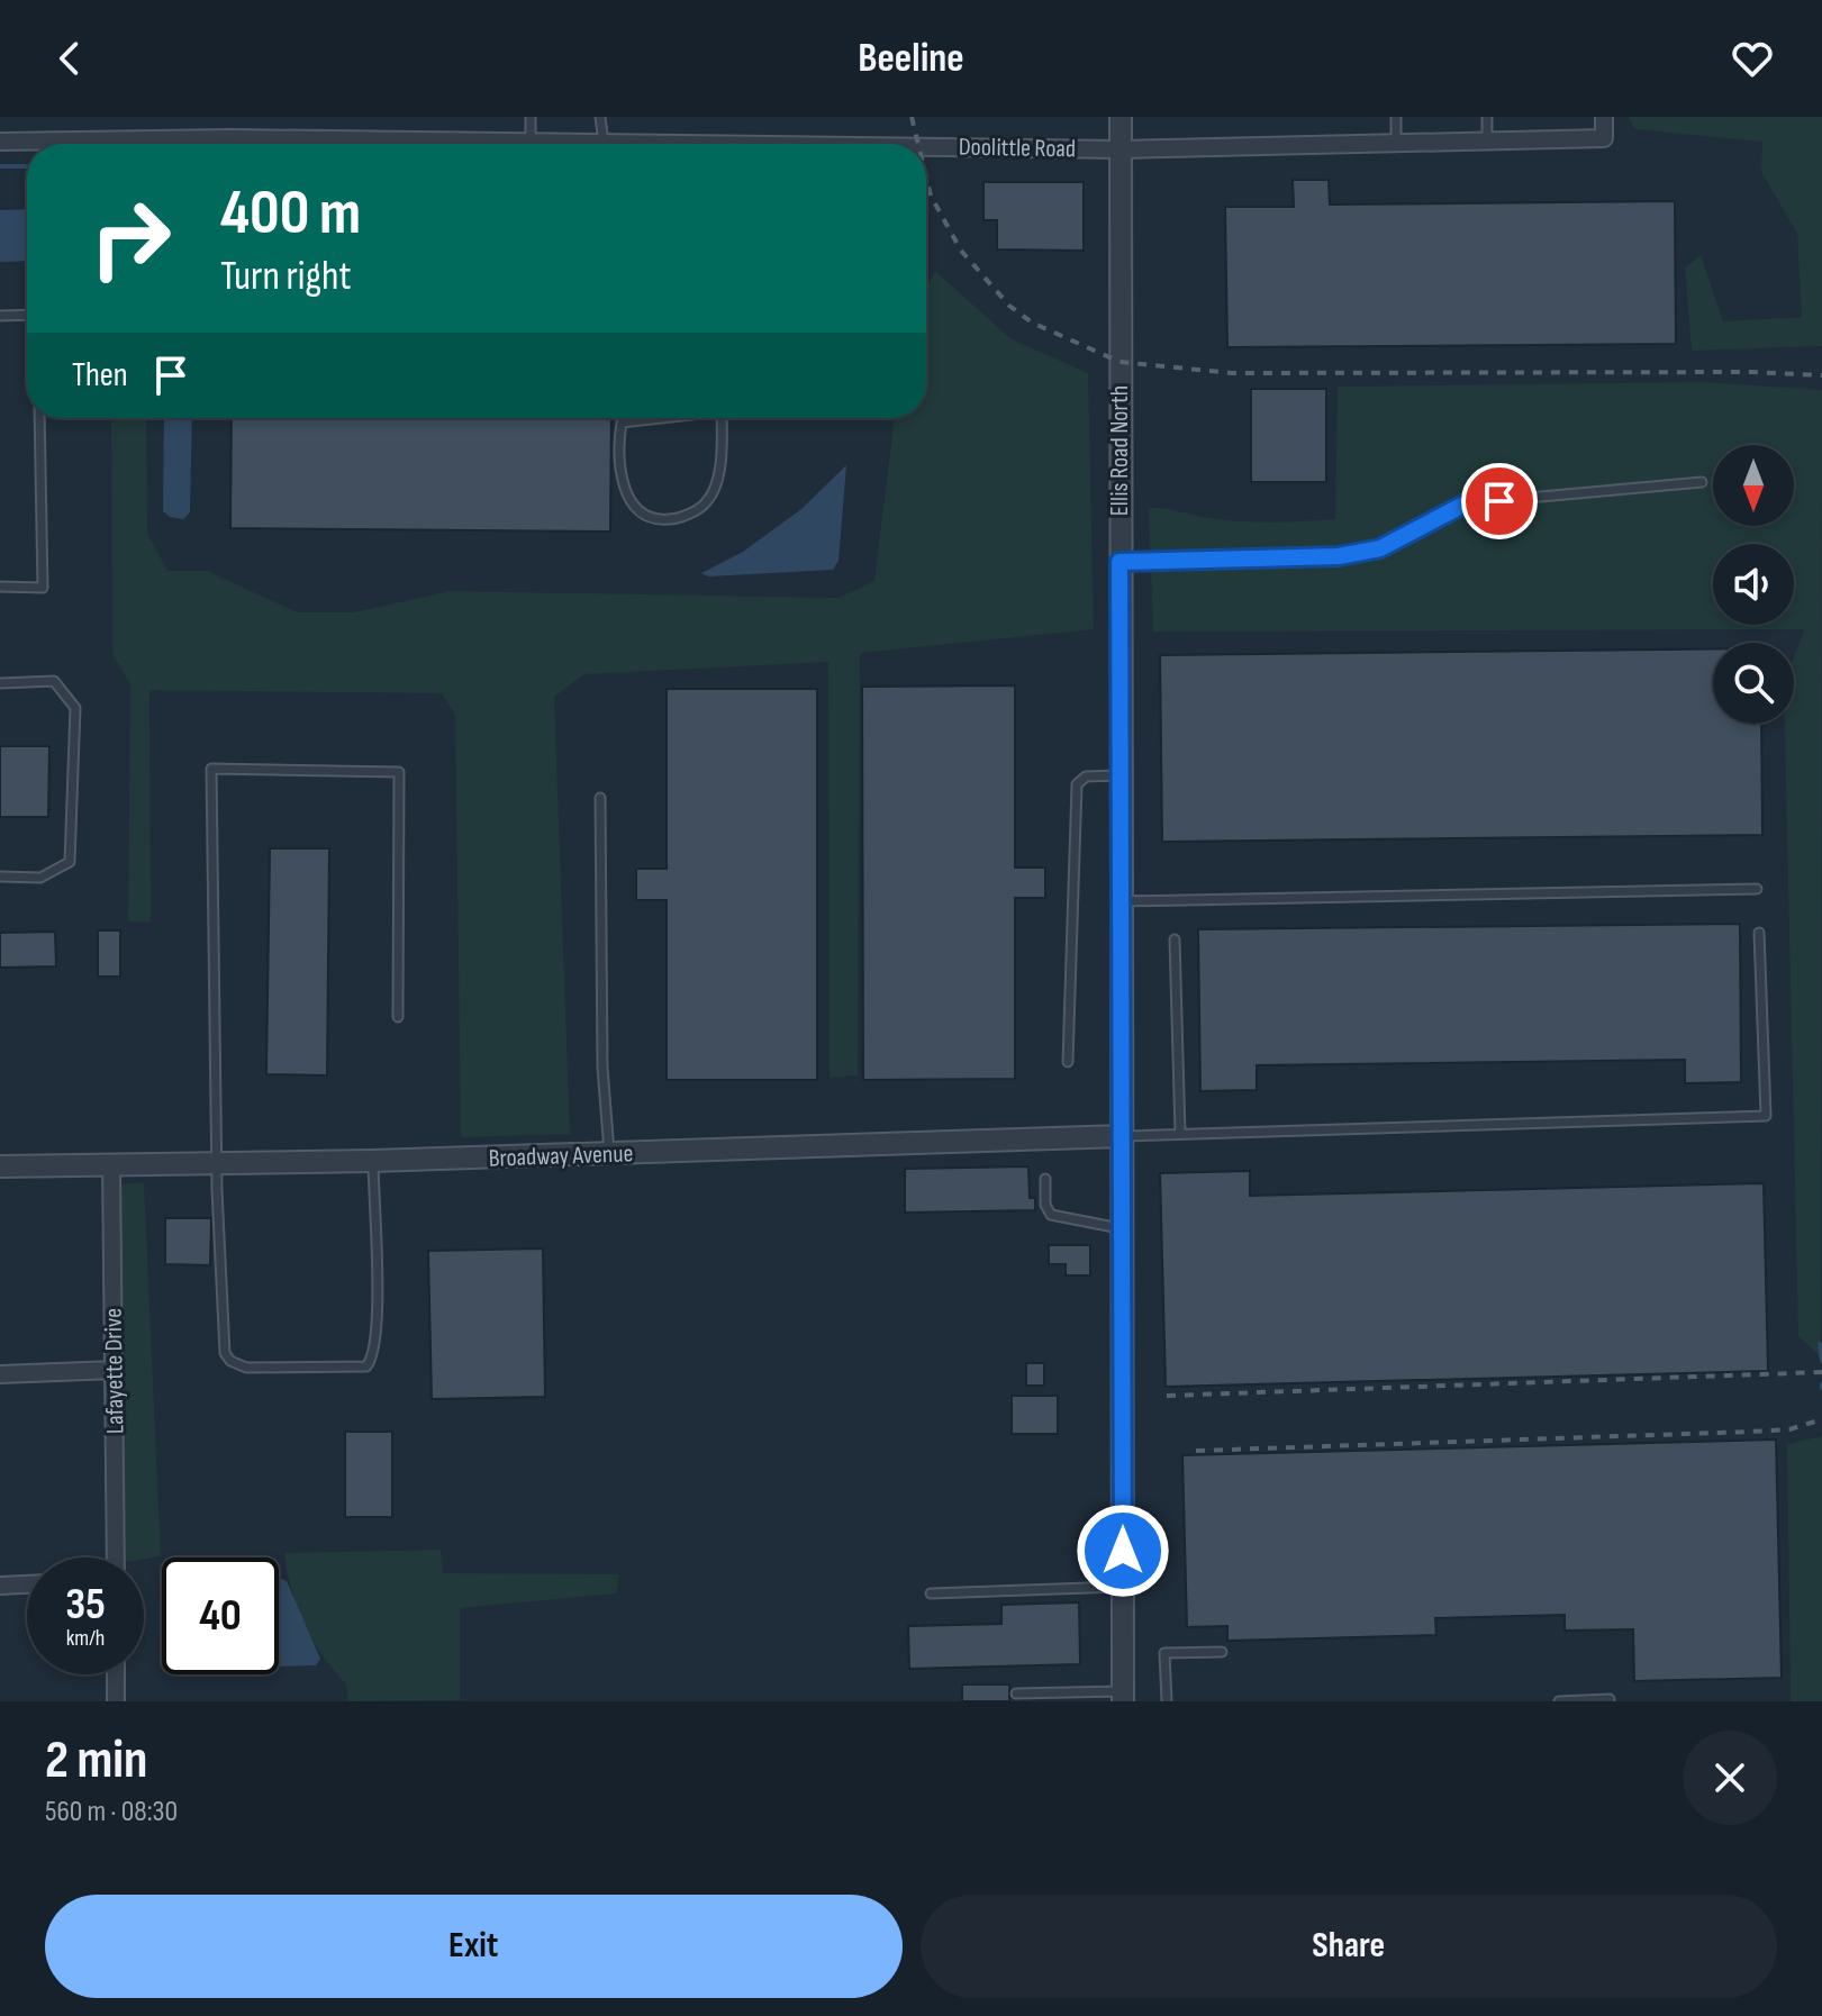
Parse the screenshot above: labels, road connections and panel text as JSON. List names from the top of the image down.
{
  "streets": {
    "street": [
      "Doolittle Road",
      "Ellis Road North",
      "Broadway Avenue",
      "Lafayette Drive"
    ]
  },
  "crossings": [
    ["Doolittle Road", "Ellis Road North"],
    ["Ellis Road North", "Broadway Avenue"],
    ["Broadway Avenue", "Lafayette Drive"]
  ],
  "north": "bottom",
  "page": {
    "header": "Beeline",
    "turn": ["400 m", "Turn right"],
    "then": "Then",
    "speed": "35 km/h",
    "limit": "40",
    "heading": ["2 min", "560 m · 08:30"],
    "buttons": ["Exit", "Share"]
  }
}
